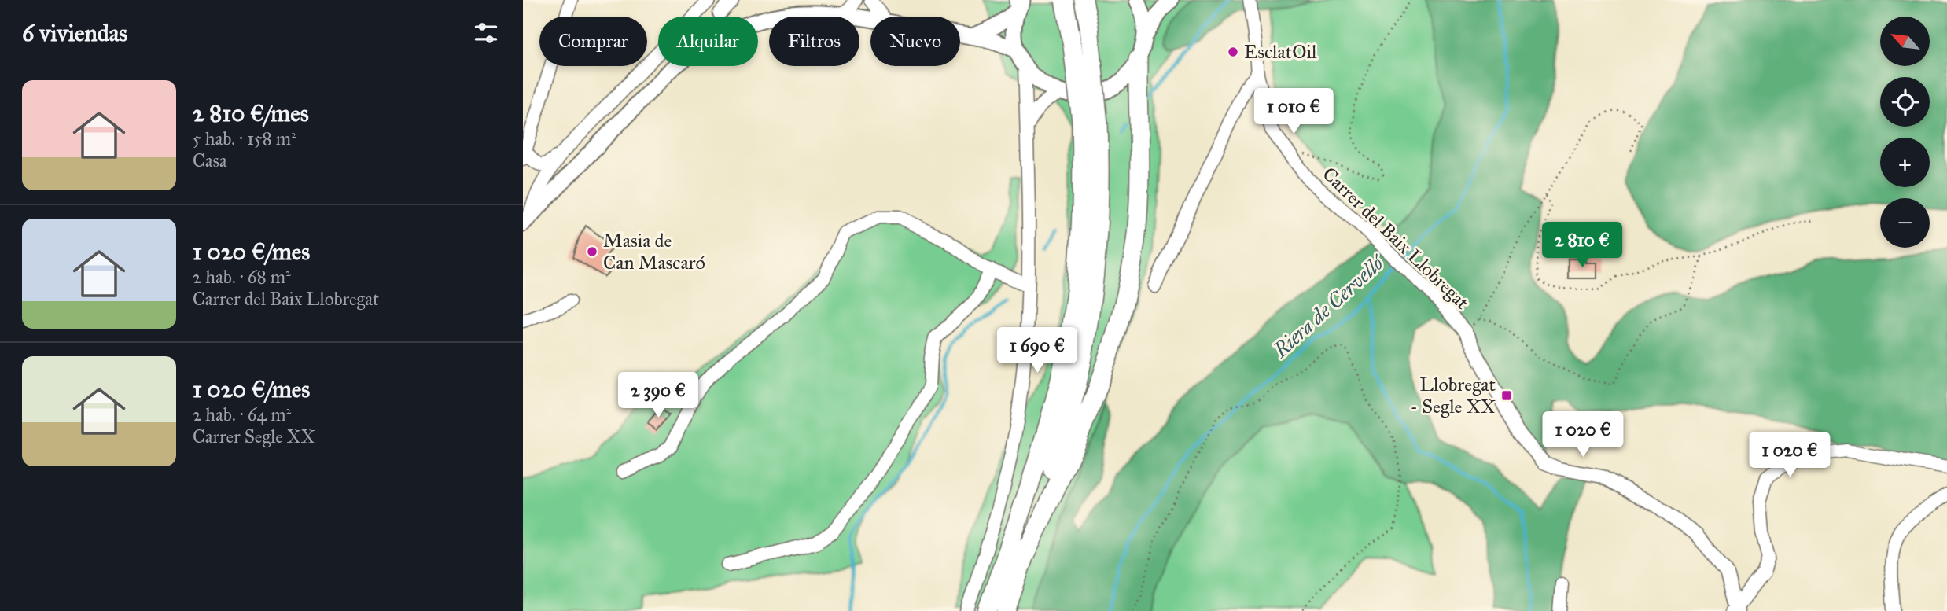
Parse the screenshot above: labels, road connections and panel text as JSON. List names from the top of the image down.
{
  "streets": {
    "street": ["Carrer del Baix Llobregat"]
  },
  "water": ["Riera de Cervelló"],
  "places": {
    "other": ["EsclatOil", "Masia de Can Mascaró"],
    "transit": ["Llobregat - Segle XX"]
  },
  "north": "top left",
  "page": {
    "heading": "6 viviendas",
    "map_buttons": ["+", "−"],
    "chip": [
      "Comprar",
      "Alquilar",
      "Filtros",
      "Nuevo"
    ],
    "list": [
      {
        "name": "2 810 €/mes",
        "note": "5 hab. · 158 m² · Casa"
      },
      {
        "name": "1 020 €/mes",
        "note": "2 hab. · 68 m² · Carrer del Baix Llobregat"
      },
      {
        "name": "1 020 €/mes",
        "note": "2 hab. · 64 m² · Carrer Segle XX"
      }
    ],
    "price": [
      "1 010 €",
      "2 810 €",
      "1 690 €",
      "2 390 €",
      "1 020 €",
      "1 020 €"
    ]
  }
}
